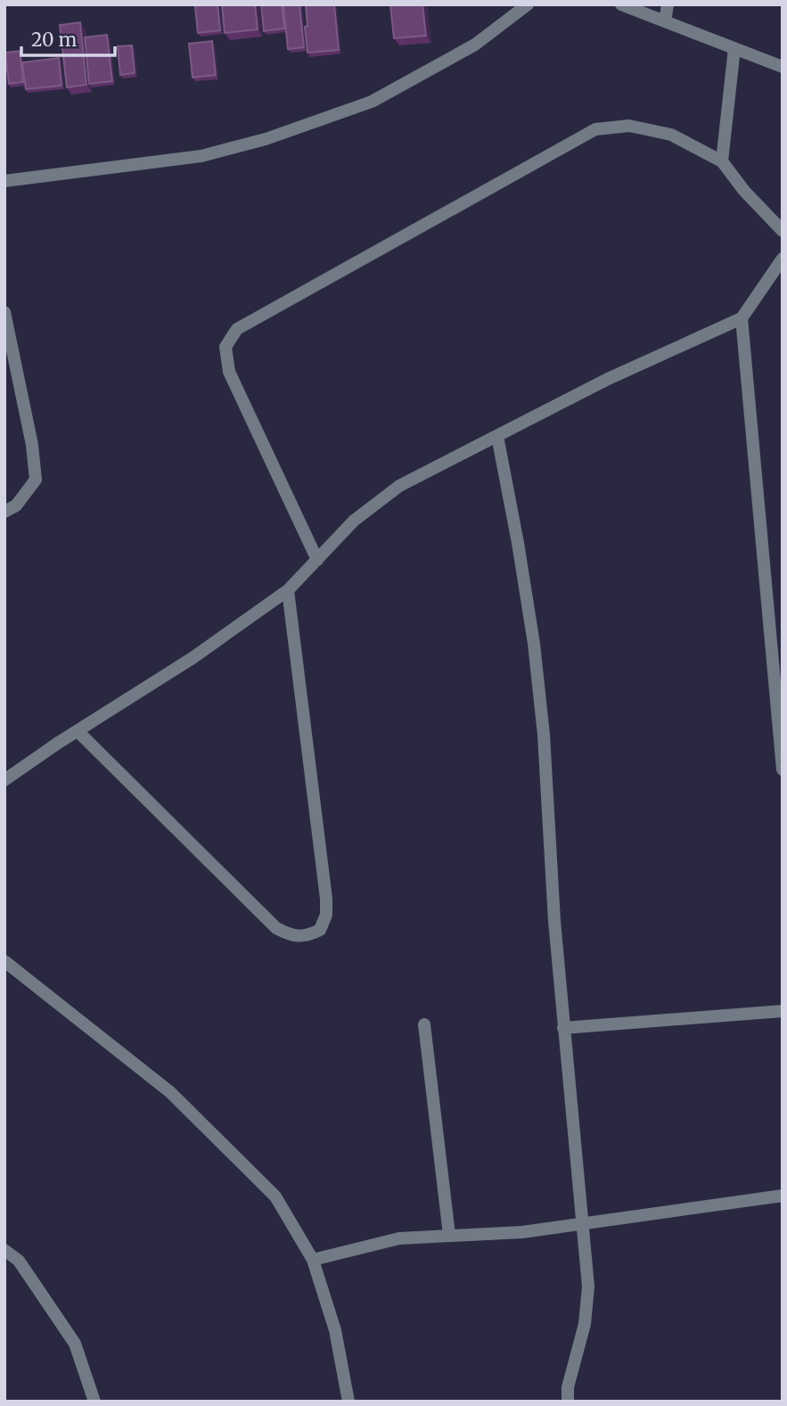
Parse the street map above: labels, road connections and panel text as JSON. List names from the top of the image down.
{
  "scale_bar": "20 m"
}
